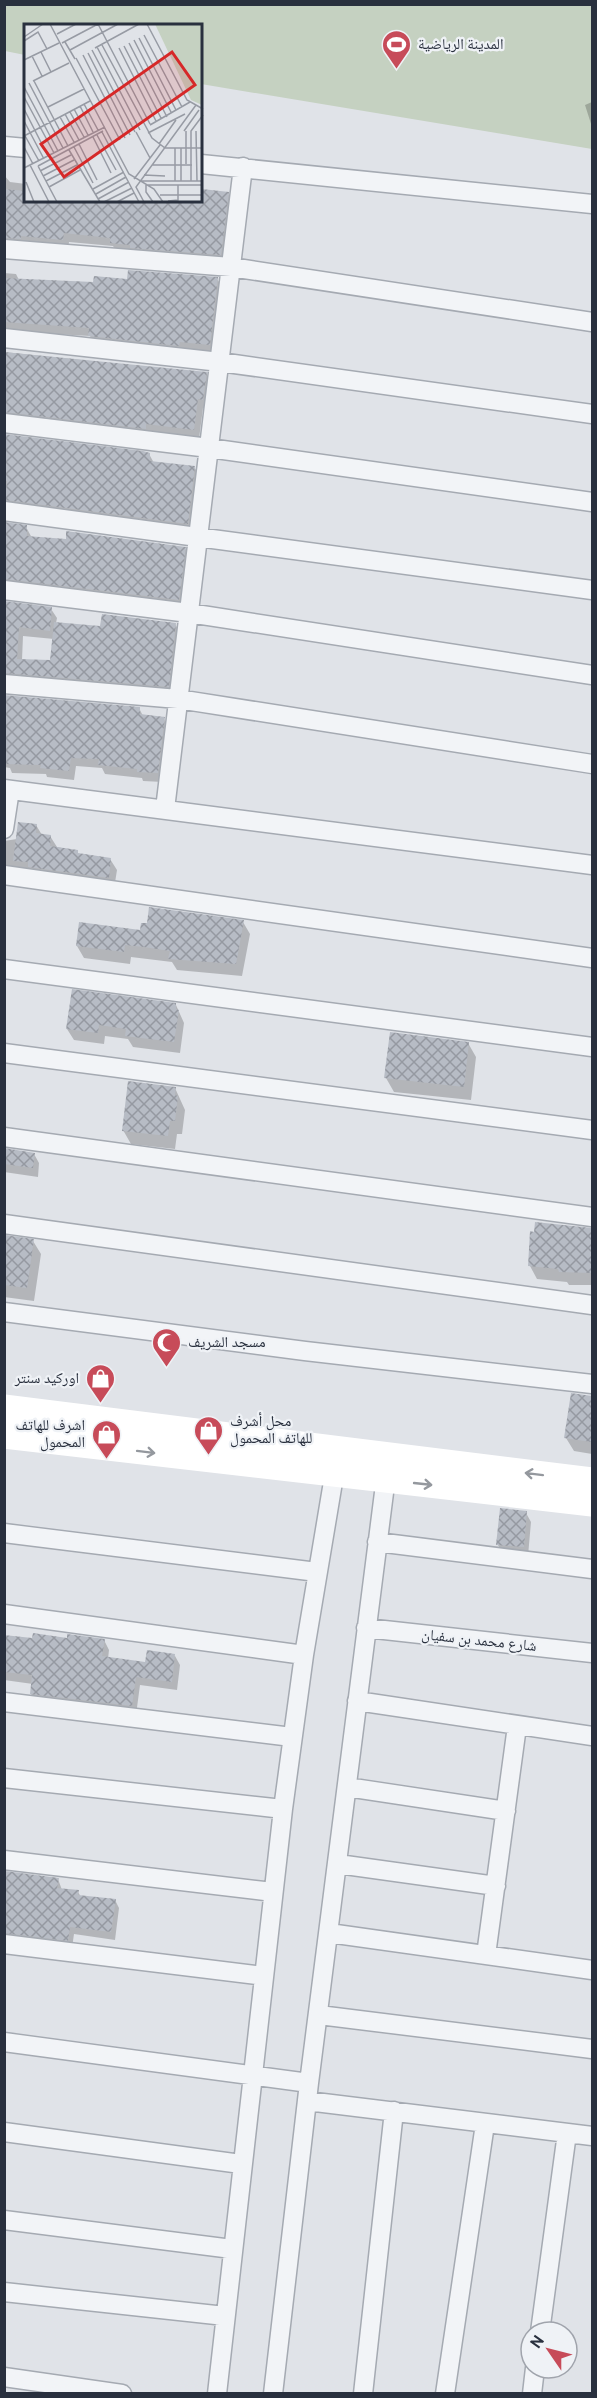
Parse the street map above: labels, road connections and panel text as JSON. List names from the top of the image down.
{
  "streets": {
    "street": ["شارع محمد بن سفيان"]
  },
  "places": {
    "sports": ["المدينة الرياضية"],
    "mosque": ["مسجد الشريف"],
    "shop": ["اوركيد سنتر", "محل أشرف للهاتف المحمول", "اشرف للهاتف المحمول"]
  },
  "north": "top left"
}
